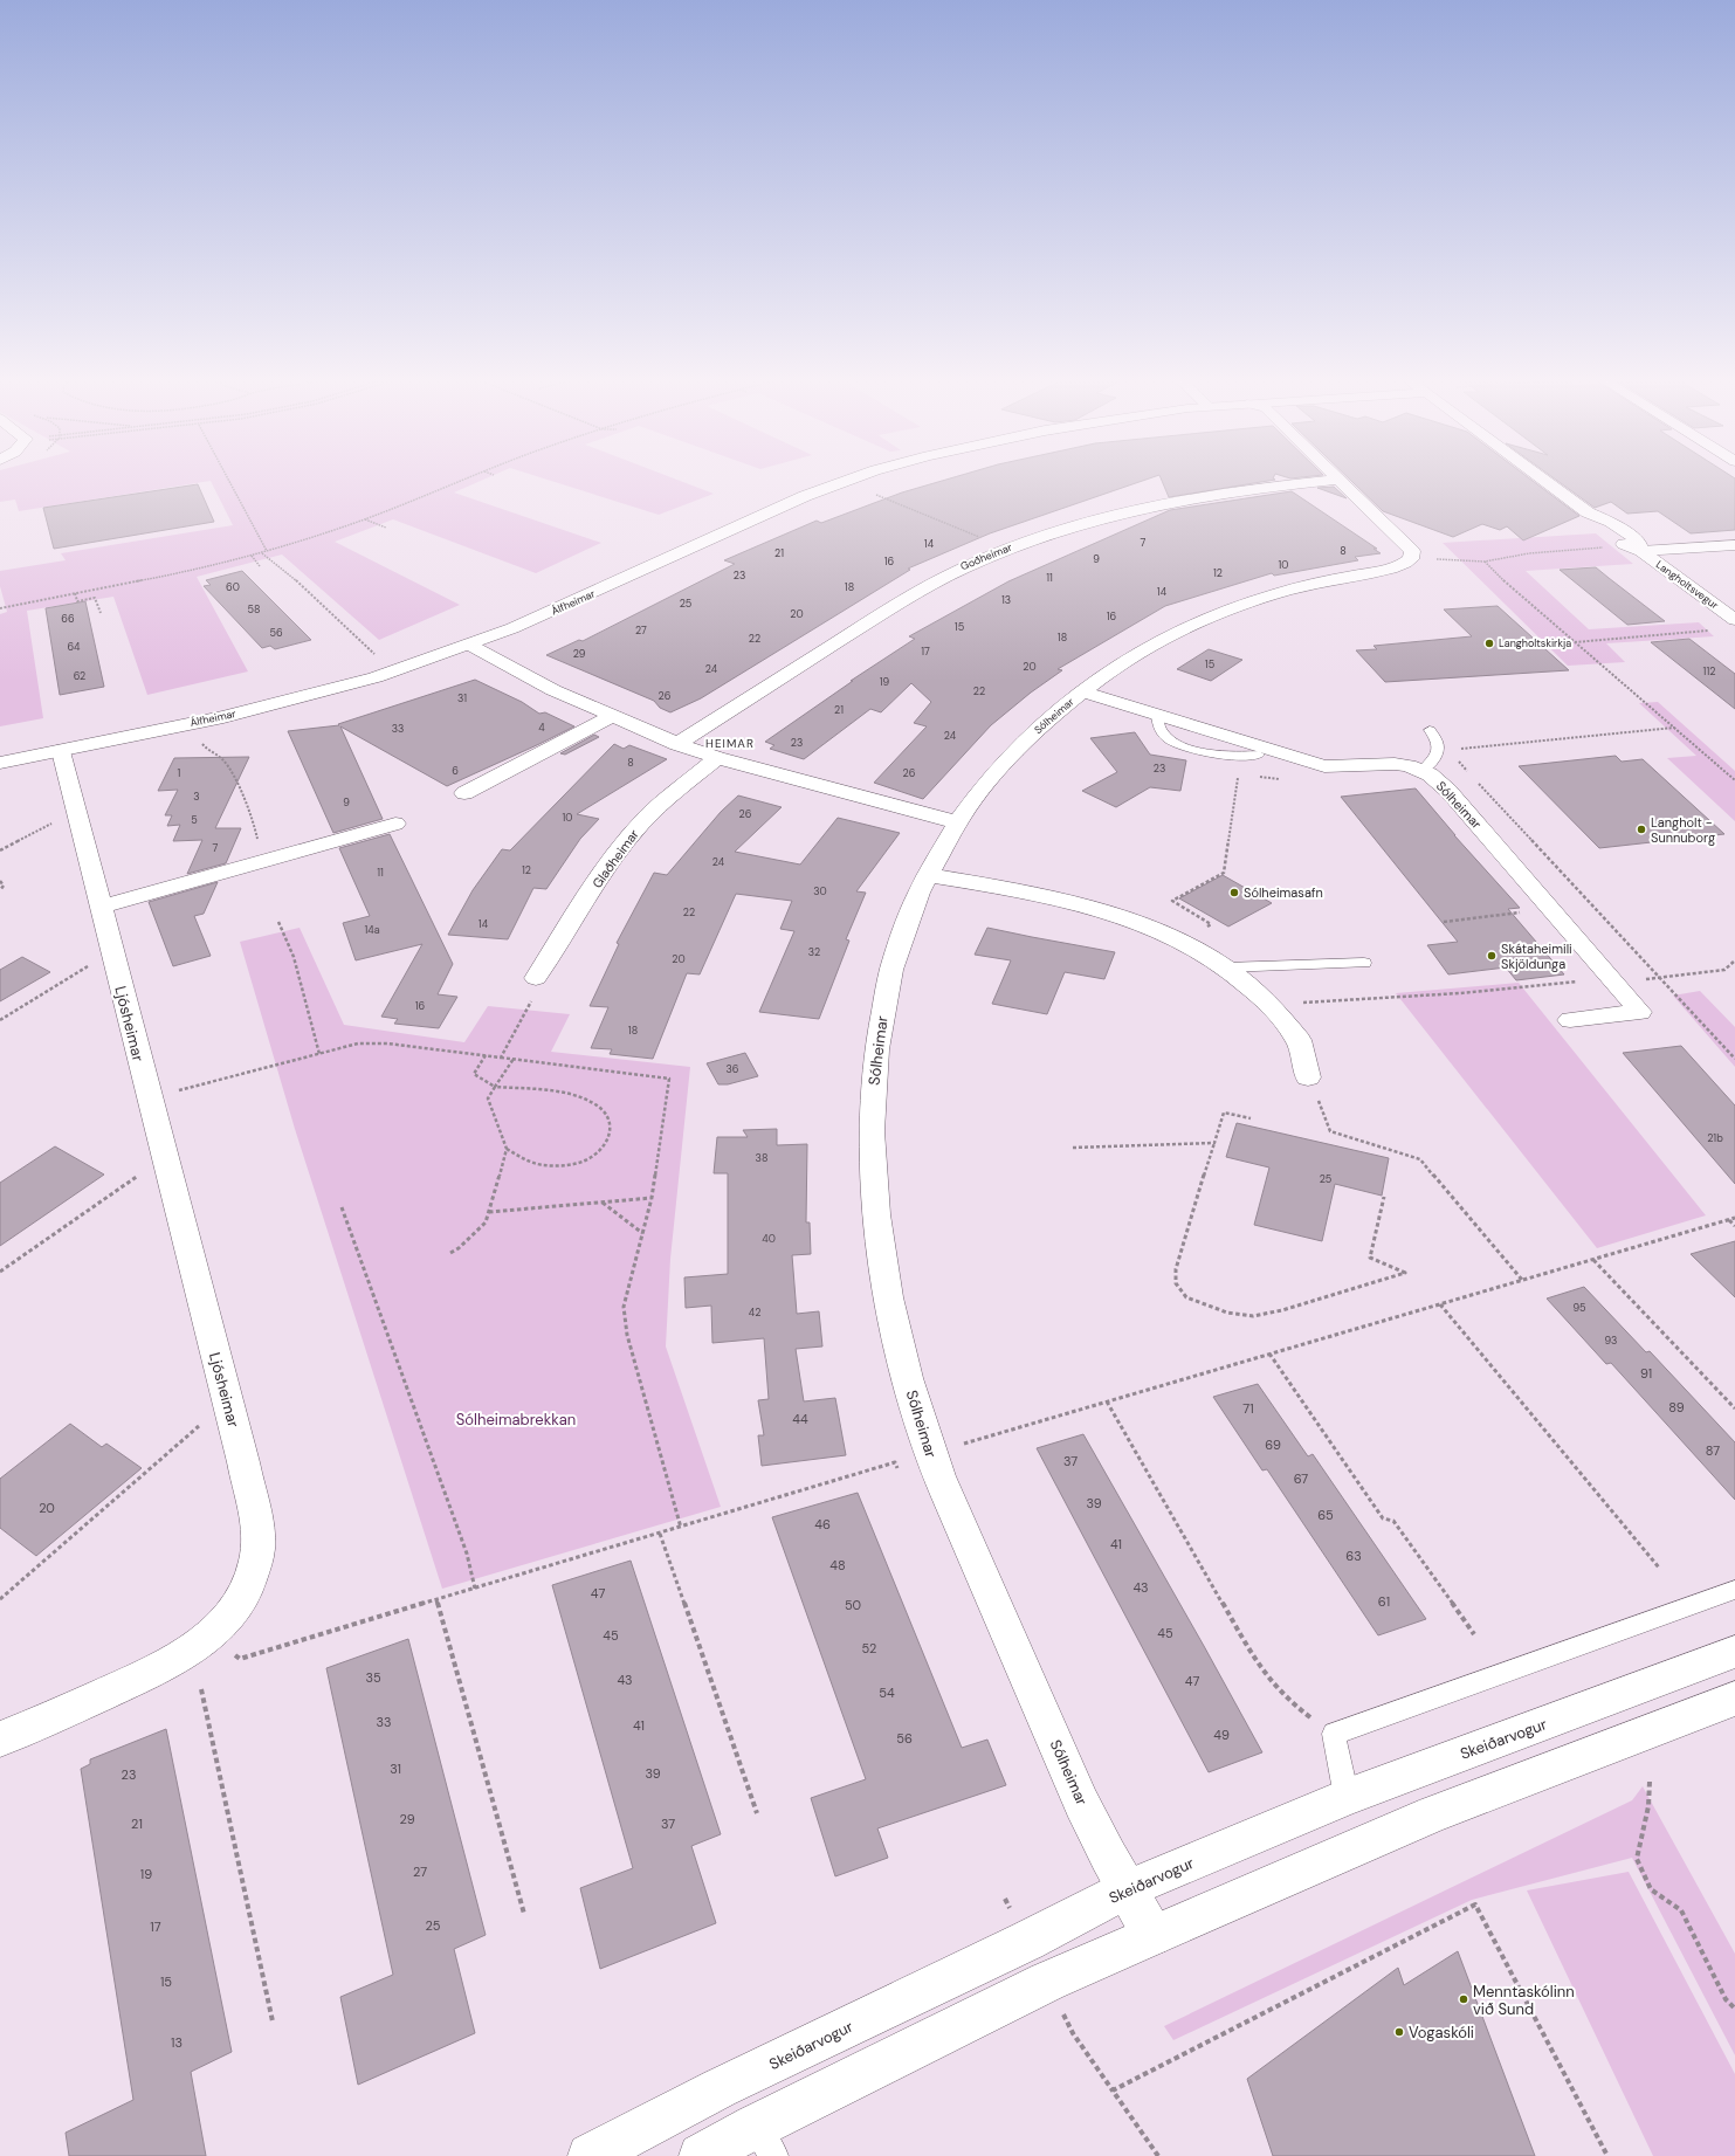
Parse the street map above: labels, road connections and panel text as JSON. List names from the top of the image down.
{
  "streets": {
    "street": [
      "Goðheimar",
      "Langholtsvegur",
      "Álfheimar",
      "Sólheimar",
      "Glaðheimar",
      "Ljósheimar",
      "Skeiðarvogur"
    ]
  },
  "crossings": [
    ["Goðheimar", "Sólheimar"],
    ["Álfheimar", "Ljósheimar"],
    ["Sólheimar", "Skeiðarvogur"]
  ],
  "districts": ["HEIMAR"],
  "parks": ["Sólheimabrekkan"],
  "places": [
    "Langholtskirkja",
    "Langholt - Sunnuborg",
    "Sólheimasafn",
    "Skátaheimili Skjöldunga",
    "Menntaskólinn við Sund",
    "Vogaskóli"
  ],
  "house_numbers": [
    "7",
    "14",
    "8",
    "21",
    "9",
    "16",
    "10",
    "12",
    "23",
    "11",
    "60",
    "18",
    "14",
    "13",
    "25",
    "58",
    "20",
    "16",
    "66",
    "15",
    "27",
    "56",
    "18",
    "22",
    "64",
    "17",
    "29",
    "15",
    "20",
    "24",
    "112",
    "62",
    "19",
    "22",
    "26",
    "31",
    "21",
    "4",
    "33",
    "24",
    "23",
    "8",
    "23",
    "6",
    "1",
    "26",
    "3",
    "9",
    "26",
    "10",
    "5",
    "7",
    "24",
    "12",
    "11",
    "30",
    "22",
    "14",
    "14a",
    "32",
    "20",
    "16",
    "18",
    "36",
    "21b",
    "38",
    "25",
    "40",
    "95",
    "42",
    "93",
    "91",
    "89",
    "71",
    "44",
    "69",
    "87",
    "37",
    "67",
    "39",
    "20",
    "65",
    "46",
    "41",
    "63",
    "48",
    "43",
    "47",
    "61",
    "50",
    "45",
    "45",
    "52",
    "35",
    "43",
    "47",
    "54",
    "33",
    "41",
    "49",
    "56",
    "31",
    "39",
    "23",
    "29",
    "21",
    "37",
    "27",
    "19",
    "25",
    "17",
    "15",
    "13"
  ]
}
